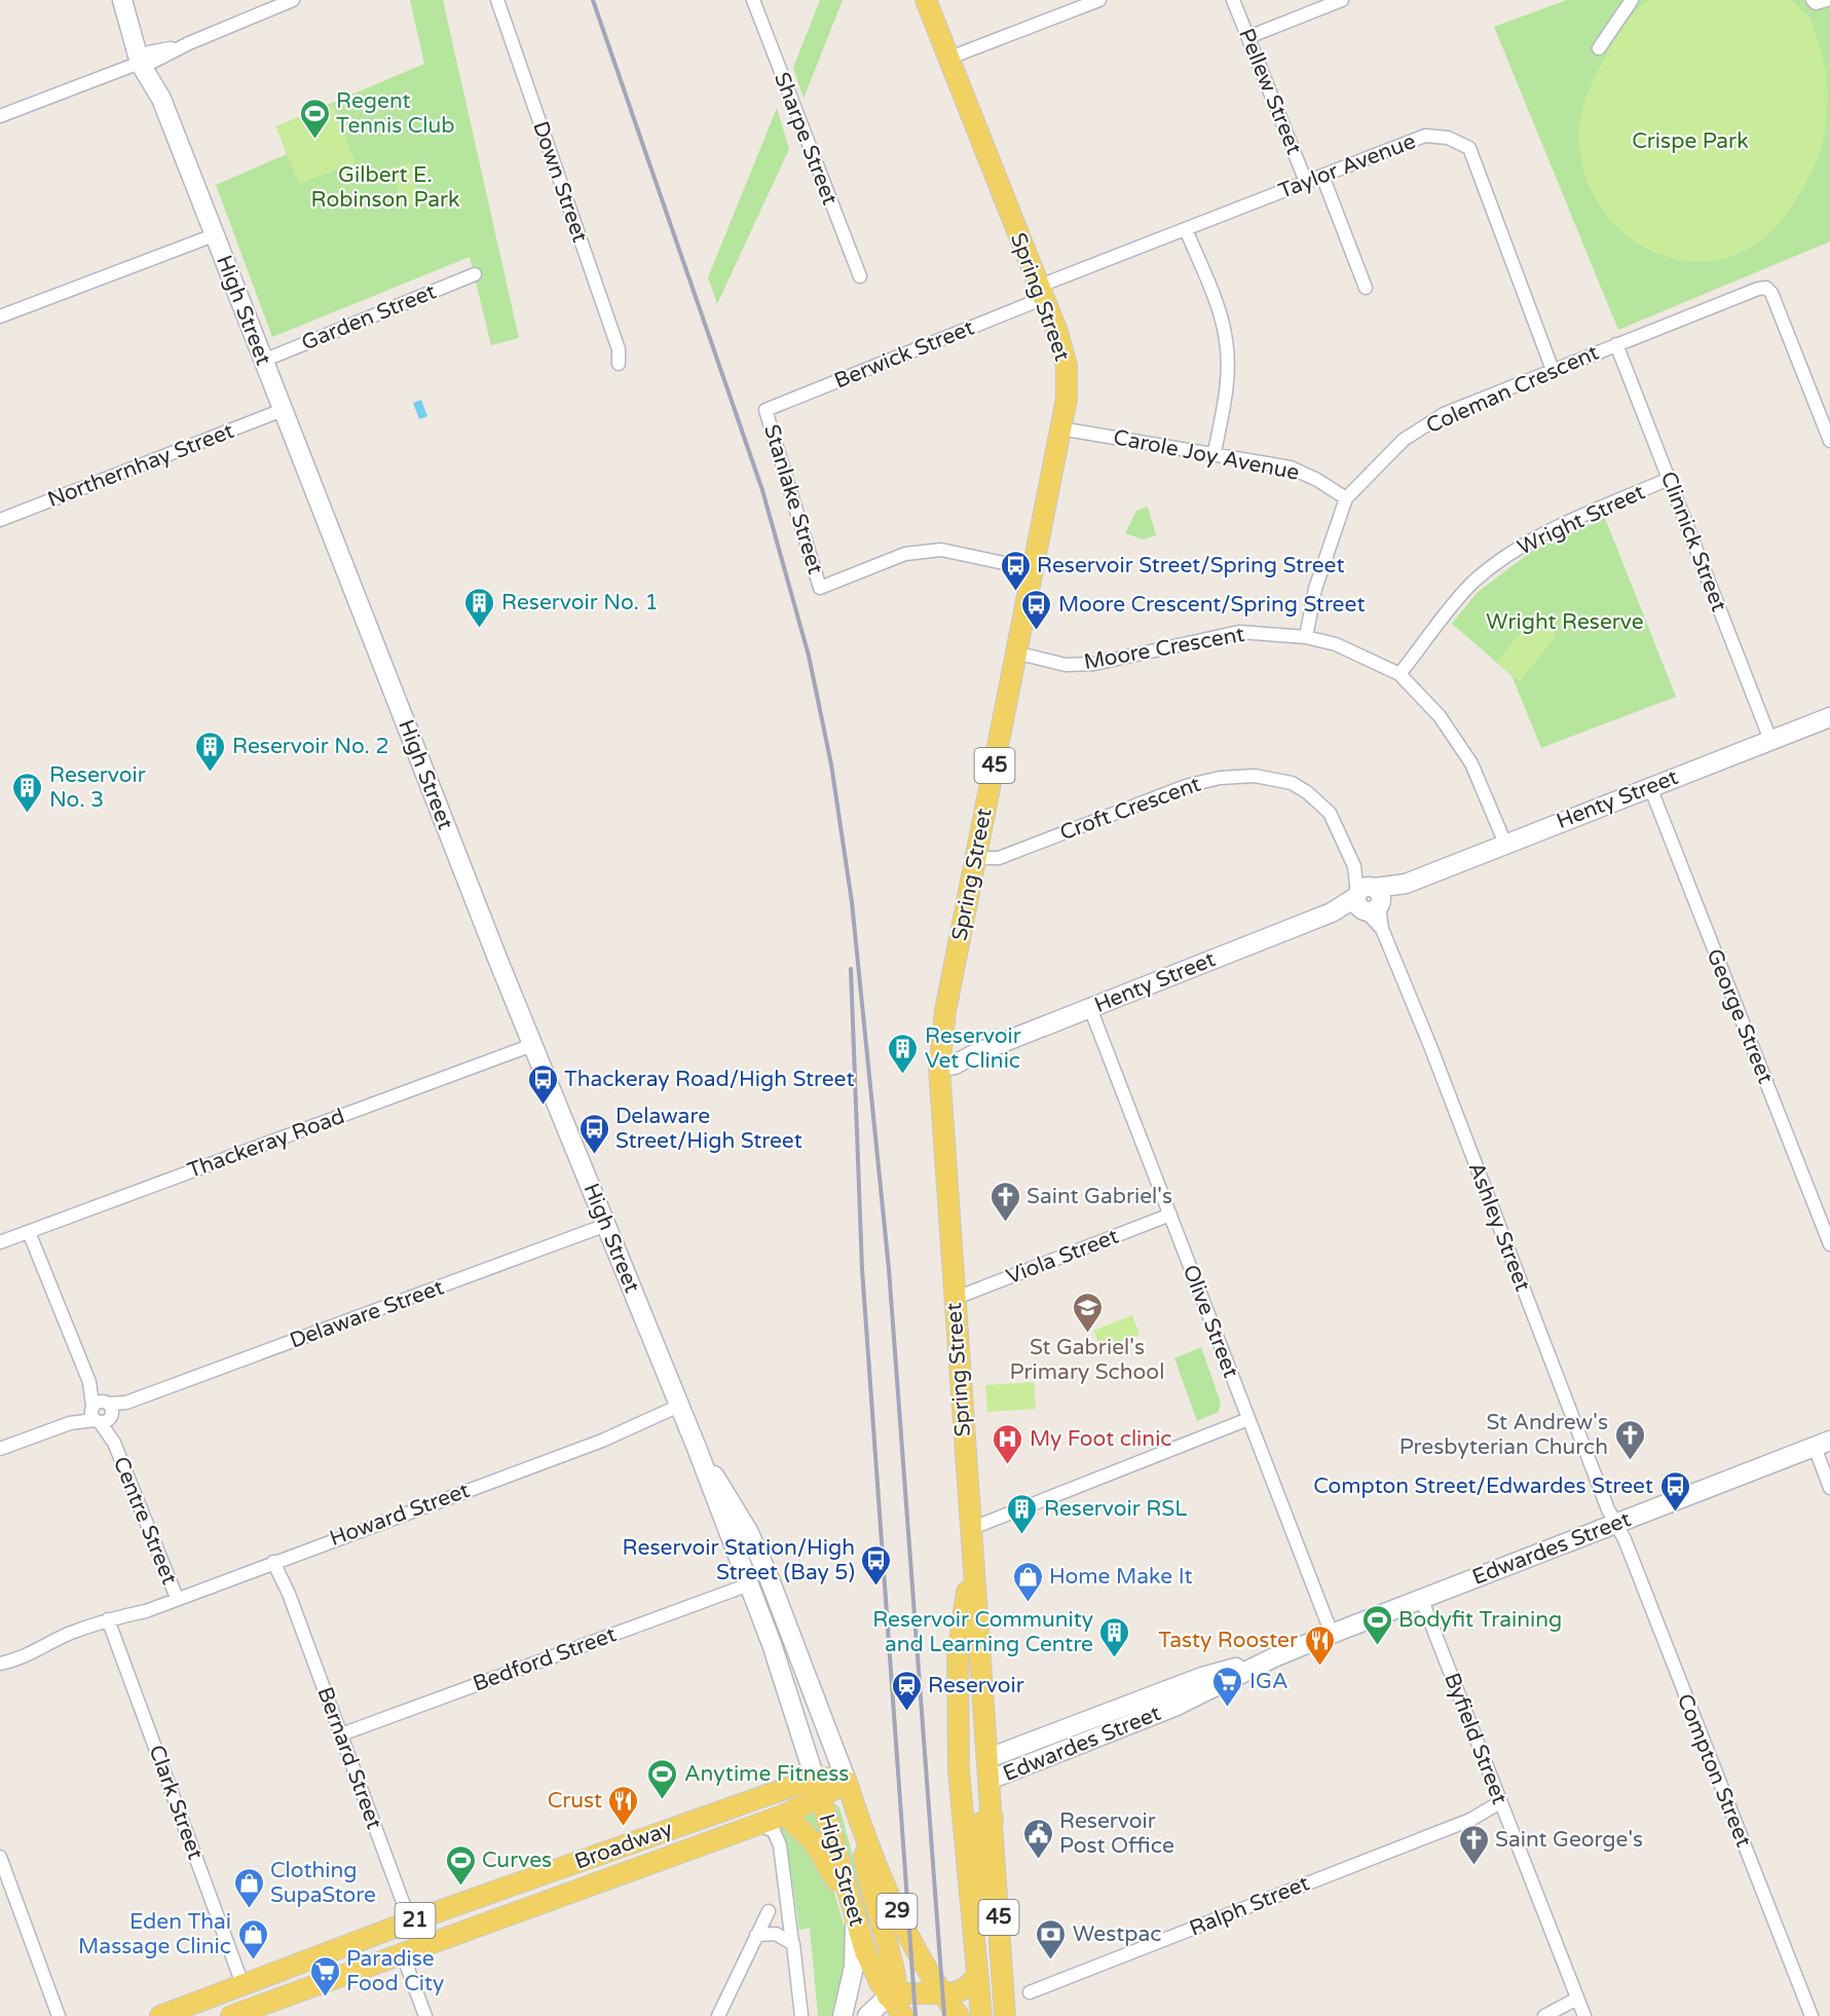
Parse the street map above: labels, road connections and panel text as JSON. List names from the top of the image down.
{
  "streets": {
    "main road": [
      "Spring Street",
      "High Street",
      "45",
      "Henty Street",
      "Edwardes Street",
      "Broadway",
      "29",
      "21"
    ],
    "street": [
      "Pellew Street",
      "Sharpe Street",
      "Taylor Avenue",
      "Down Street",
      "Garden Street",
      "Berwick Street",
      "Coleman Crescent",
      "Carole Joy Avenue",
      "Northernhay Street",
      "Stanlake Street",
      "Wright Street",
      "Clinnick Street",
      "Moore Crescent",
      "Croft Crescent",
      "George Street",
      "Thackeray Road",
      "Ashley Street",
      "Viola Street",
      "Delaware Street",
      "Olive Street",
      "Howard Street",
      "Centre Street",
      "Bedford Street",
      "Byfield Street",
      "Bernard Street",
      "Compton Street",
      "Clark Street",
      "Ralph Street"
    ]
  },
  "crossings": [
    ["Pellew Street", "Taylor Avenue"],
    ["Taylor Avenue", "Spring Street"],
    ["Taylor Avenue", "Berwick Street"],
    ["Taylor Avenue", "Coleman Crescent"],
    ["Spring Street", "Berwick Street"],
    ["Spring Street", "Carole Joy Avenue"],
    ["Spring Street", "Stanlake Street"],
    ["Spring Street", "Moore Crescent"],
    ["Spring Street", "Henty Street"],
    ["Spring Street", "Croft Crescent"],
    ["Spring Street", "Viola Street"],
    ["Spring Street", "Edwardes Street"],
    ["High Street", "Garden Street"],
    ["High Street", "Northernhay Street"],
    ["High Street", "Thackeray Road"],
    ["High Street", "Delaware Street"],
    ["High Street", "Howard Street"],
    ["High Street", "Bedford Street"],
    ["High Street", "Broadway"],
    ["Berwick Street", "Stanlake Street"],
    ["Coleman Crescent", "Carole Joy Avenue"],
    ["Coleman Crescent", "Clinnick Street"],
    ["Coleman Crescent", "Moore Crescent"],
    ["Wright Street", "Clinnick Street"],
    ["Wright Street", "Moore Crescent"],
    ["Clinnick Street", "Henty Street"],
    ["Moore Crescent", "Henty Street"],
    ["Henty Street", "Croft Crescent"],
    ["Henty Street", "George Street"],
    ["Henty Street", "Ashley Street"],
    ["Henty Street", "Olive Street"],
    ["Croft Crescent", "Ashley Street"],
    ["Thackeray Road", "Centre Street"],
    ["Ashley Street", "Edwardes Street"],
    ["Ashley Street", "Compton Street"],
    ["Viola Street", "Olive Street"],
    ["Delaware Street", "Centre Street"],
    ["Olive Street", "Edwardes Street"],
    ["Howard Street", "Centre Street"],
    ["Howard Street", "Bernard Street"],
    ["Howard Street", "Clark Street"],
    ["Edwardes Street", "Byfield Street"],
    ["Edwardes Street", "Compton Street"],
    ["Bedford Street", "Bernard Street"],
    ["Byfield Street", "Ralph Street"],
    ["Bernard Street", "Broadway"],
    ["Clark Street", "Broadway"]
  ],
  "parks": ["Crispe Park", "Gilbert E. Robinson Park", "Wright Reserve"],
  "places": {
    "sports": [
      "Regent Tennis Club",
      "Bodyfit Training",
      "Anytime Fitness",
      "Curves"
    ],
    "bus stop": [
      "Reservoir Street/Spring Street",
      "Moore Crescent/Spring Street",
      "Thackeray Road/High Street",
      "Delaware Street/High Street",
      "Compton Street/Edwardes Street",
      "Reservoir Station/High Street (Bay 5)"
    ],
    "building": [
      "Reservoir No. 1",
      "Reservoir No. 2",
      "Reservoir No. 3",
      "Reservoir Vet Clinic",
      "Reservoir RSL",
      "Reservoir Community and Learning Centre"
    ],
    "church": ["Saint Gabriel's", "St Andrew's Presbyterian Church", "Saint George's"],
    "school or university": ["St Gabriel's Primary School"],
    "hospital": ["My Foot clinic"],
    "shop": ["Home Make It", "Clothing SupaStore", "Eden Thai Massage Clinic"],
    "restaurant": ["Tasty Rooster", "Crust"],
    "supermarket": ["IGA", "Paradise Food City"],
    "station": ["Reservoir"],
    "public building": ["Reservoir Post Office"],
    "bank": ["Westpac"]
  }
}
